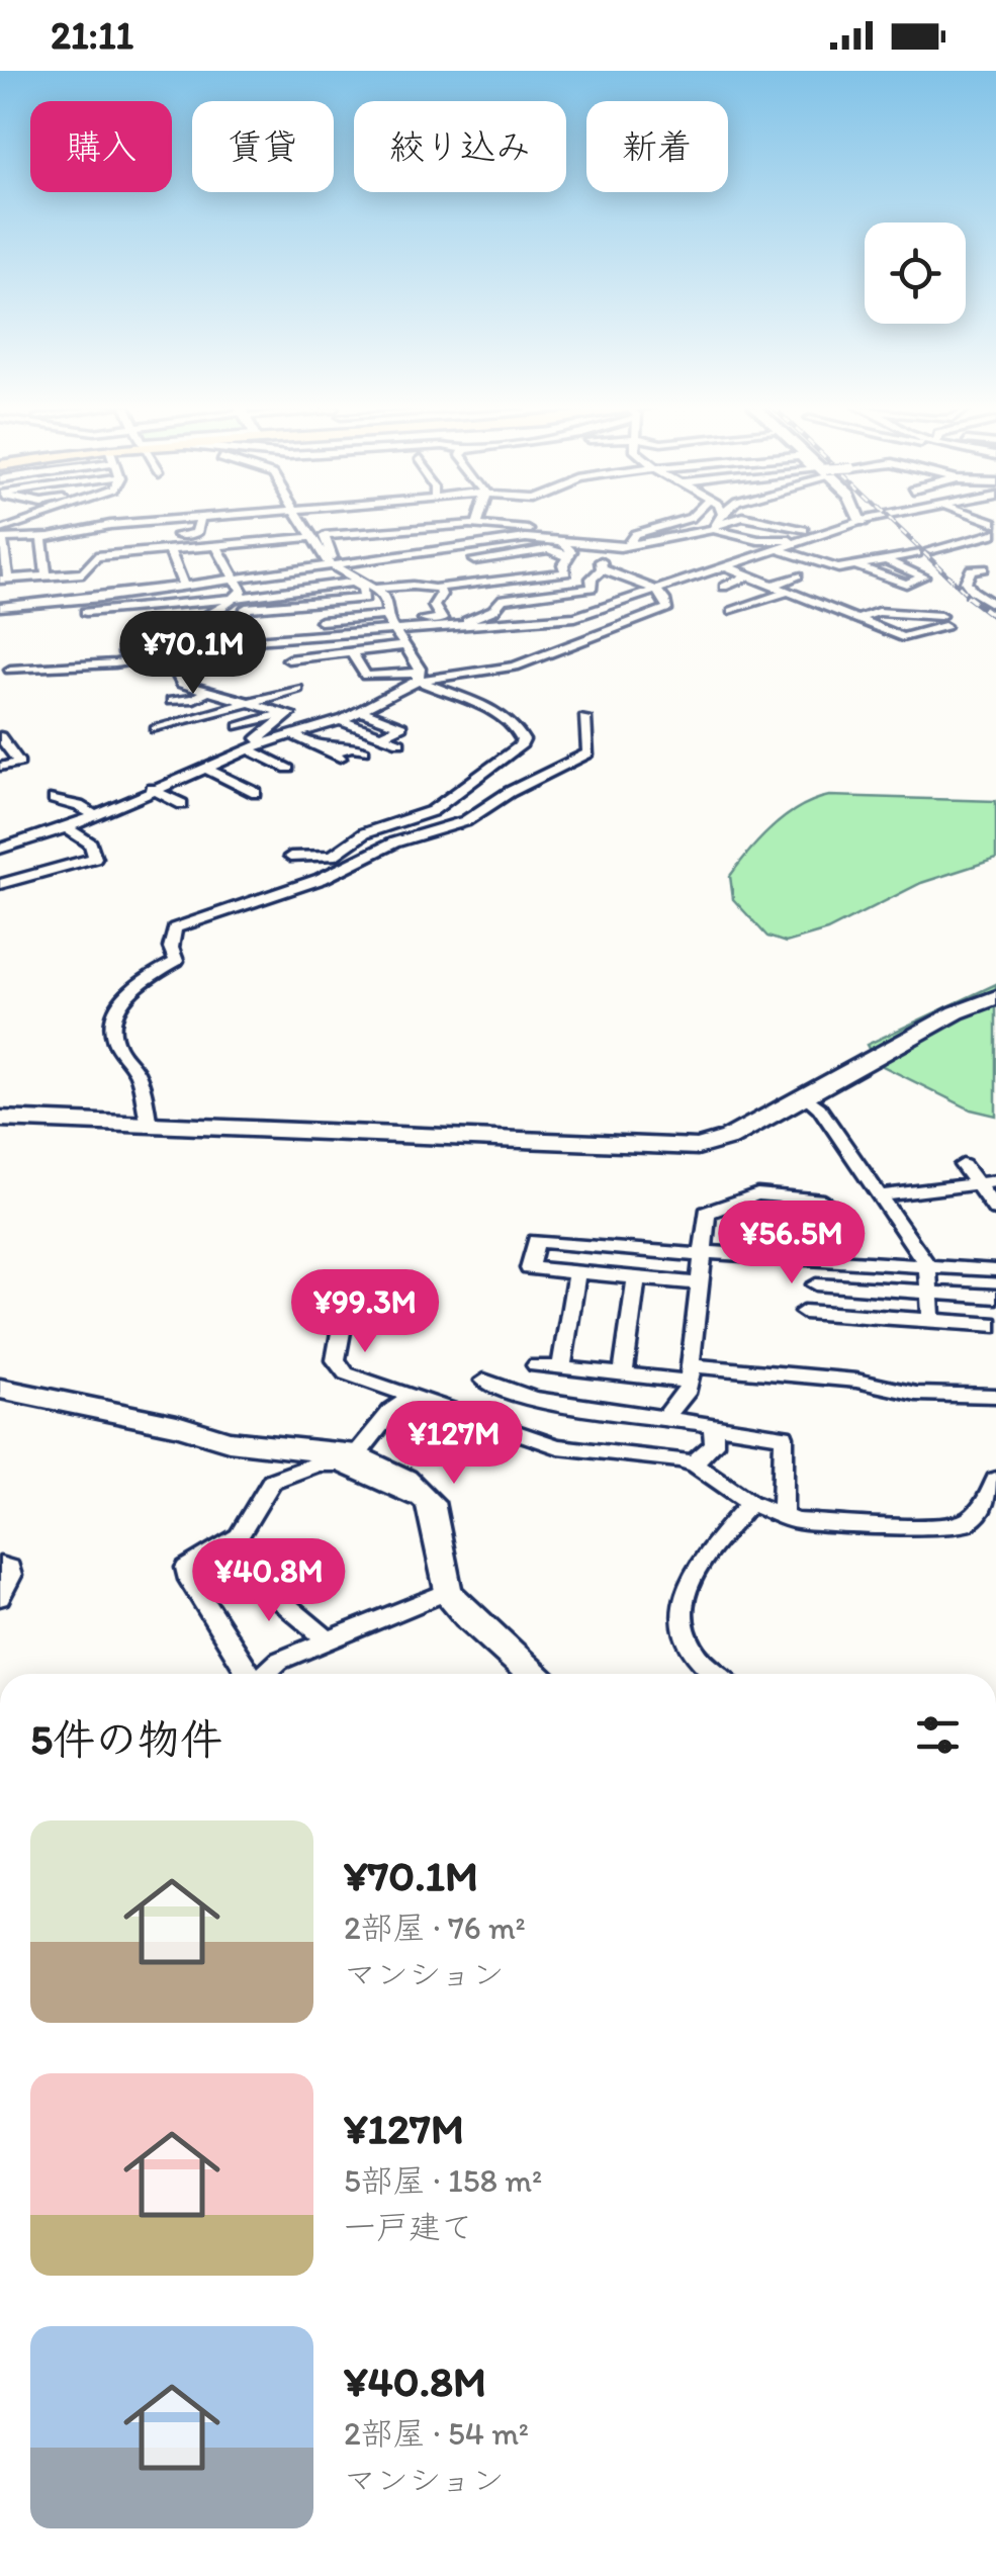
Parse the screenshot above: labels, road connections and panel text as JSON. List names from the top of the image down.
{
  "page": {
    "status": "21:11",
    "chip": [
      "購入",
      "賃貸",
      "絞り込み",
      "新着"
    ],
    "price": [
      "¥70.1M",
      "¥56.5M",
      "¥99.3M",
      "¥127M",
      "¥40.8M"
    ],
    "heading": "5件の物件",
    "list": [
      {
        "name": "¥70.1M",
        "note": "2部屋 · 76 m² · マンション"
      },
      {
        "name": "¥127M",
        "note": "5部屋 · 158 m² · 一戸建て"
      },
      {
        "name": "¥40.8M",
        "note": "2部屋 · 54 m² · マンション"
      }
    ]
  }
}
